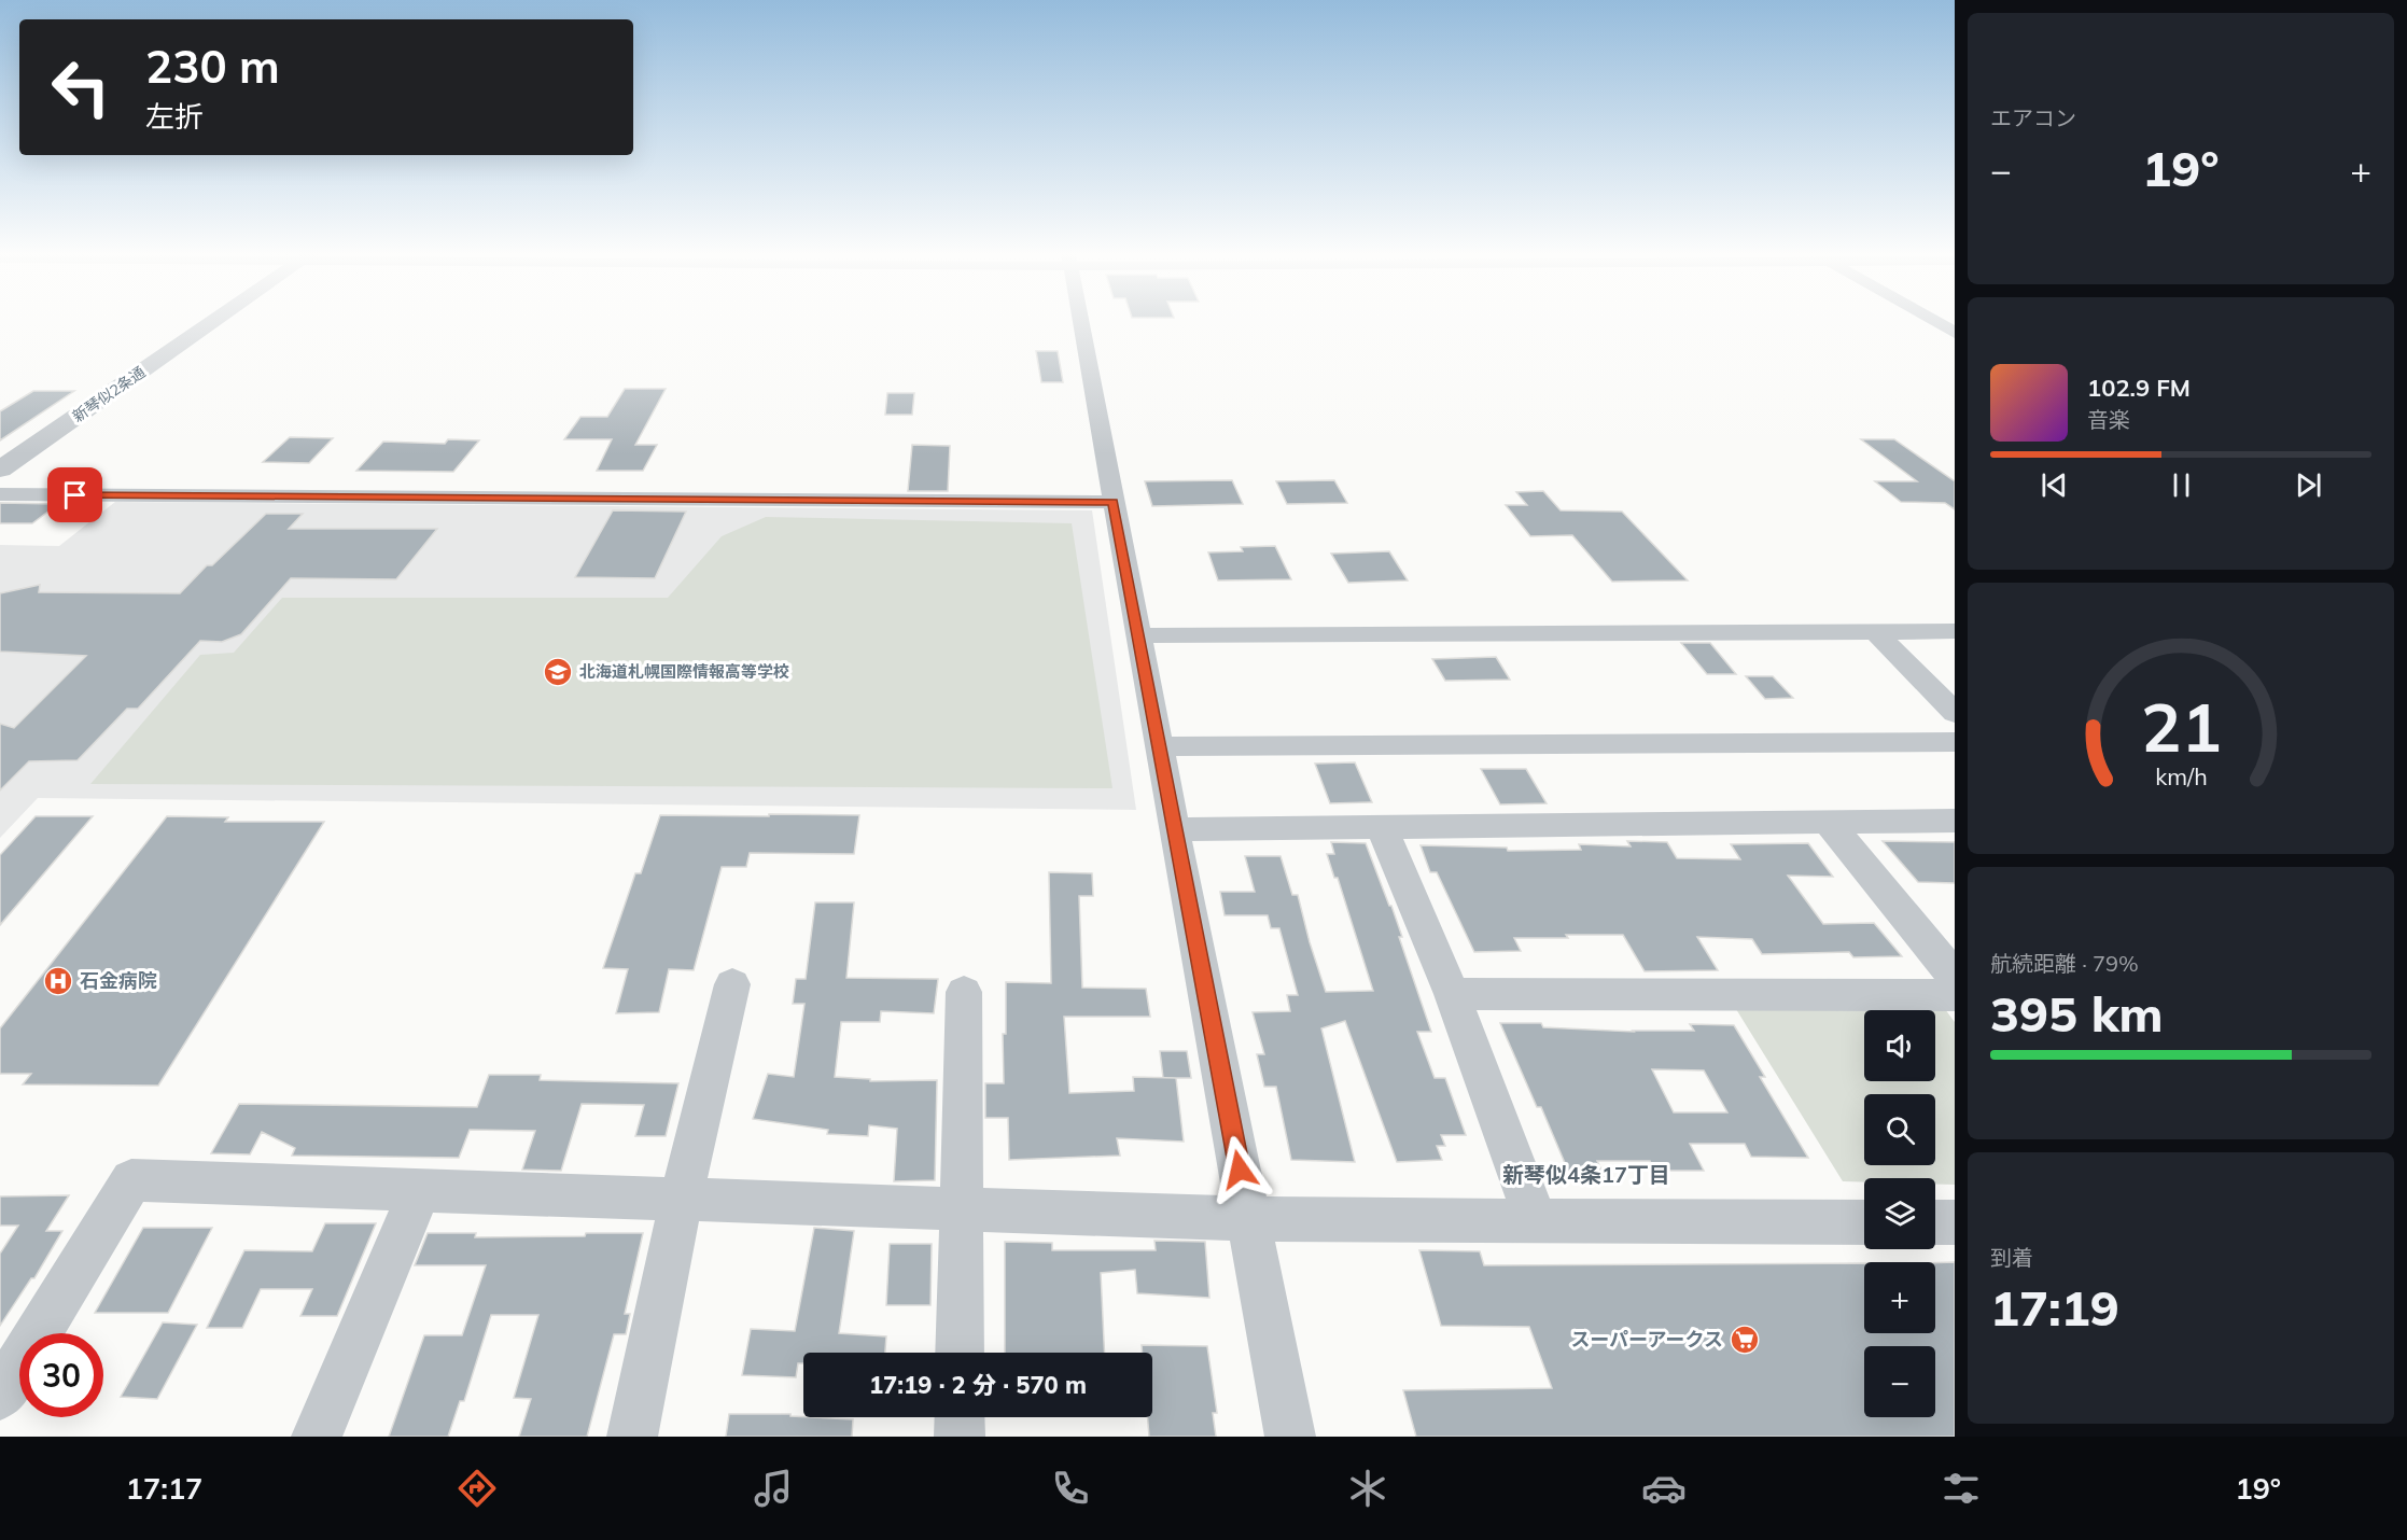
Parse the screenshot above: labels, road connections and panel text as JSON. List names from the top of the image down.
{
  "streets": {
    "street": ["新琴似2条通"]
  },
  "districts": ["新琴似4条17丁目"],
  "places": {
    "school or university": ["北海道札幌国際情報高等学校"],
    "hospital": ["石金病院"],
    "supermarket": ["スーパーアークス"]
  },
  "page": {
    "tile": [
      "エアコン",
      ["航続距離 · 79%", "395 km"],
      ["到着", "17:19"]
    ],
    "turn": ["230 m", "左折"],
    "heat": ["−", "19°", "+"],
    "song": ["102.9 FM", "音楽"],
    "map_buttons": ["+", "−"],
    "limit": "30",
    "trip": "17:19 · 2 分 · 570 m",
    "tabs": ["17:17", "19°"],
    "gauge": ["21", "km/h"]
  }
}
